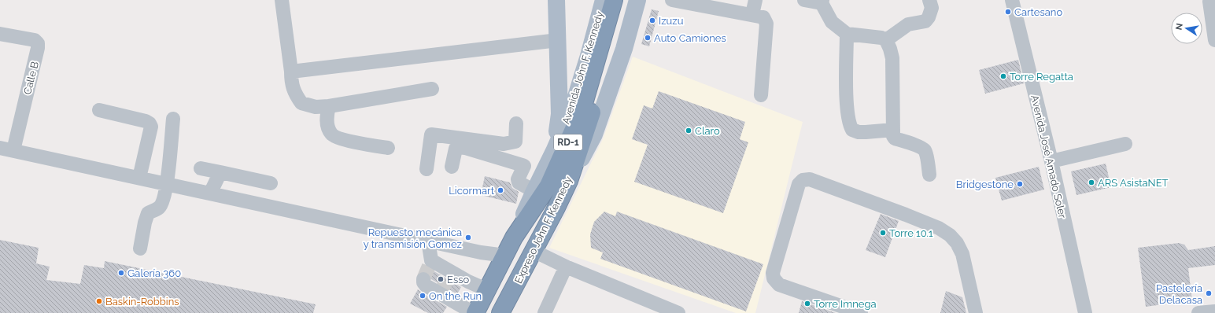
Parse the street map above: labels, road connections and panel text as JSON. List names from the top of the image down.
{
  "streets": {
    "highway": ["RD-1", "Expreso John F. Kennedy"],
    "main road": ["Avenida John F. Kennedy"],
    "street": ["Calle B", "Avenida José Amado Soler"]
  },
  "crossings": [
    ["Avenida John F. Kennedy", "Expreso John F. Kennedy"],
    ["RD-1", "Expreso John F. Kennedy"]
  ],
  "places": [
    "Cartesano",
    "Izuzu",
    "Auto Camiones",
    "Torre Regatta",
    "Claro",
    "ARS AsistaNET",
    "Bridgestone",
    "Licormart",
    "Torre 10.1",
    "Repuesto mecánica y transmisión Gomez",
    "Galería 360",
    "Esso",
    "Pastelería Delacasa",
    "On the Run",
    "Baskin-Robbins",
    "Torre Imnega"
  ],
  "north": "left"
}
